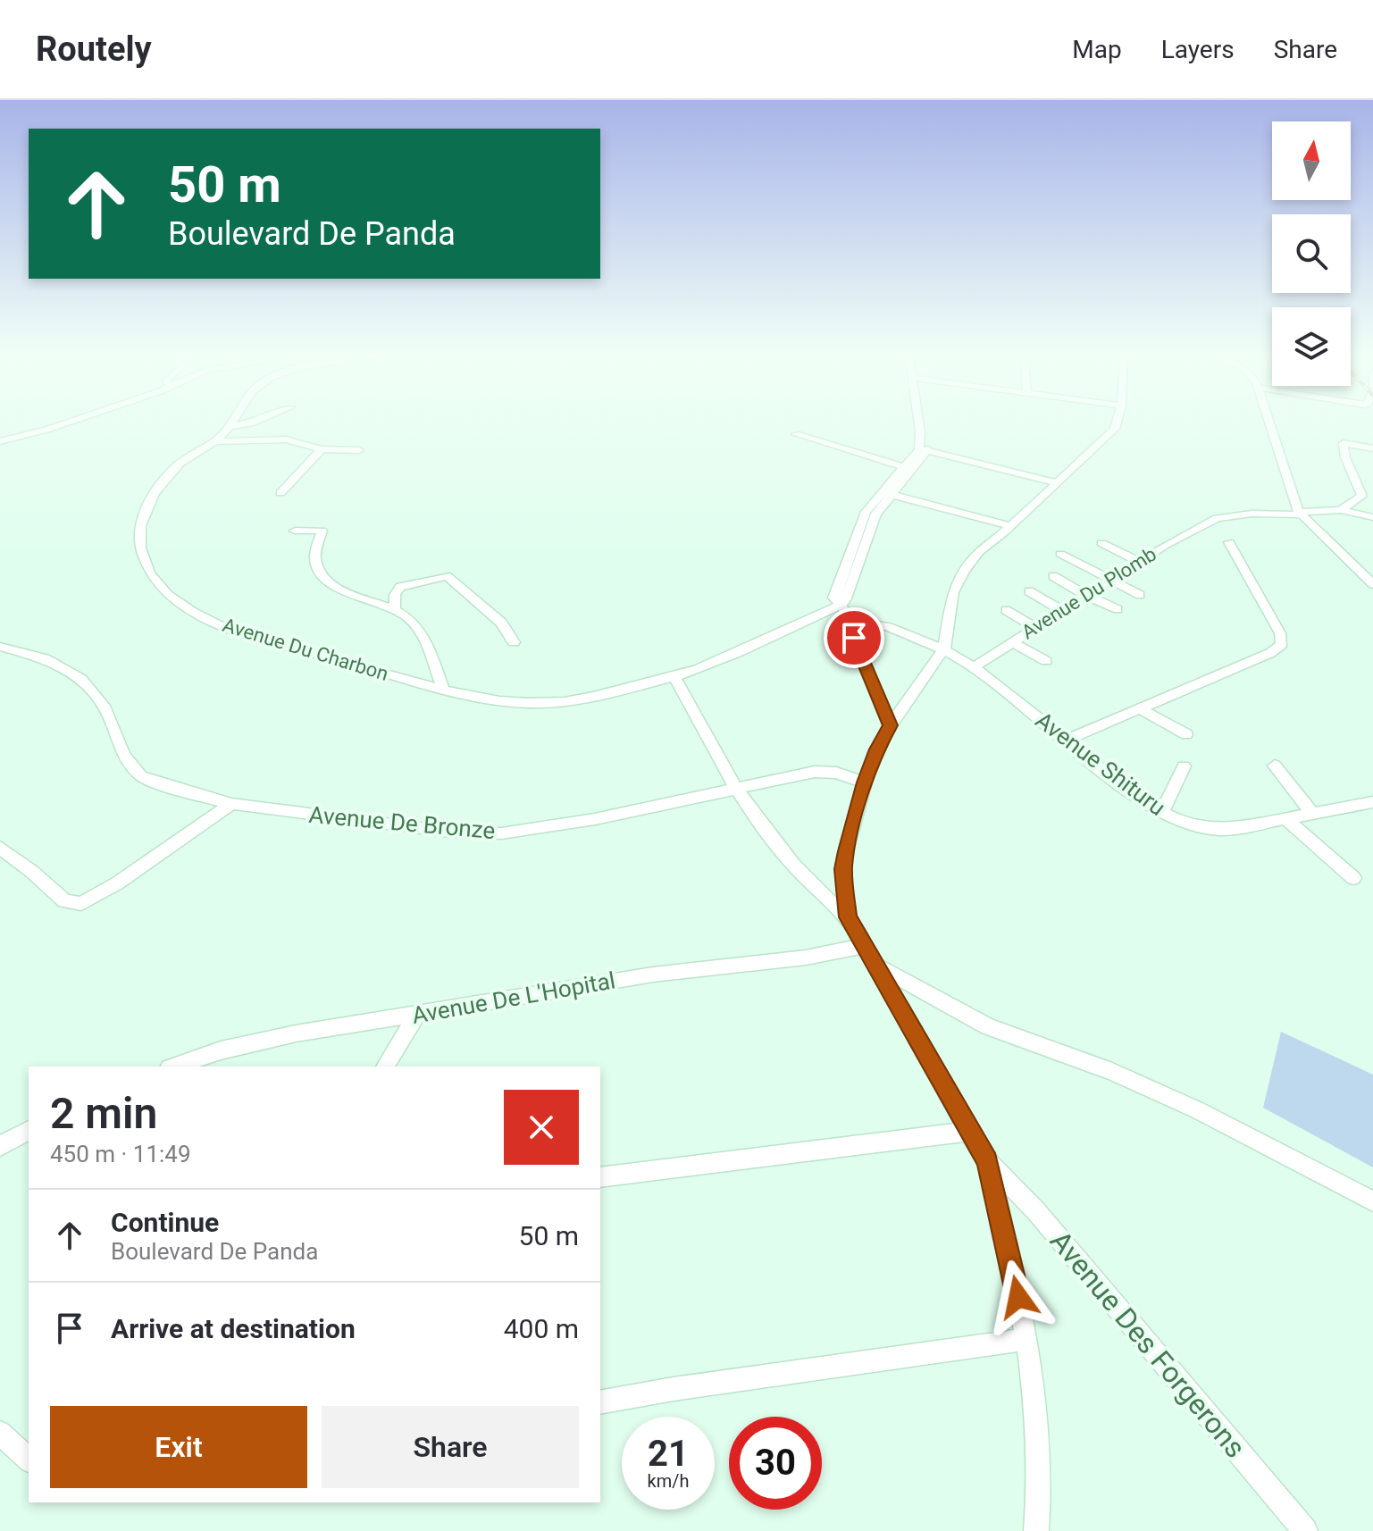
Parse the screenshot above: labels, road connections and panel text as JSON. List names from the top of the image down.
{
  "streets": {
    "street": [
      "Avenue Du Plomb",
      "Avenue Du Charbon",
      "Avenue Shituru",
      "Avenue De Bronze",
      "Avenue De L'Hopital",
      "Avenue Des Forgerons"
    ]
  },
  "crossings": [
    ["Avenue Du Plomb", "Avenue Shituru"]
  ],
  "north": "top",
  "page": {
    "header": "Routely",
    "nav": ["Map", "Layers", "Share"],
    "turn": ["50 m", "Boulevard De Panda"],
    "heading": ["2 min", "450 m · 11:49"],
    "list": [
      {
        "name": "Continue",
        "note": "Boulevard De Panda",
        "value": "50 m"
      },
      {
        "name": "Arrive at destination",
        "value": "400 m"
      }
    ],
    "buttons": ["Exit", "Share"],
    "speed": "21 km/h",
    "limit": "30"
  }
}
